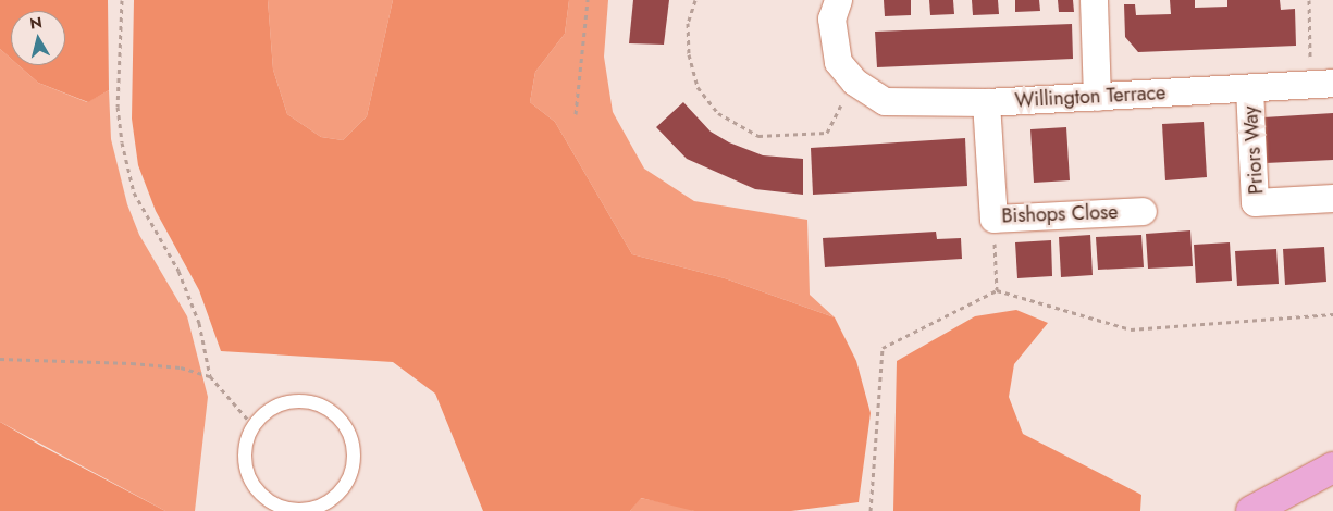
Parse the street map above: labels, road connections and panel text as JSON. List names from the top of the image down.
{
  "streets": {
    "street": ["Willington Terrace", "Priors Way", "Bishops Close"]
  },
  "crossings": [
    ["Willington Terrace", "Priors Way"],
    ["Willington Terrace", "Bishops Close"]
  ],
  "north": "top"
}
